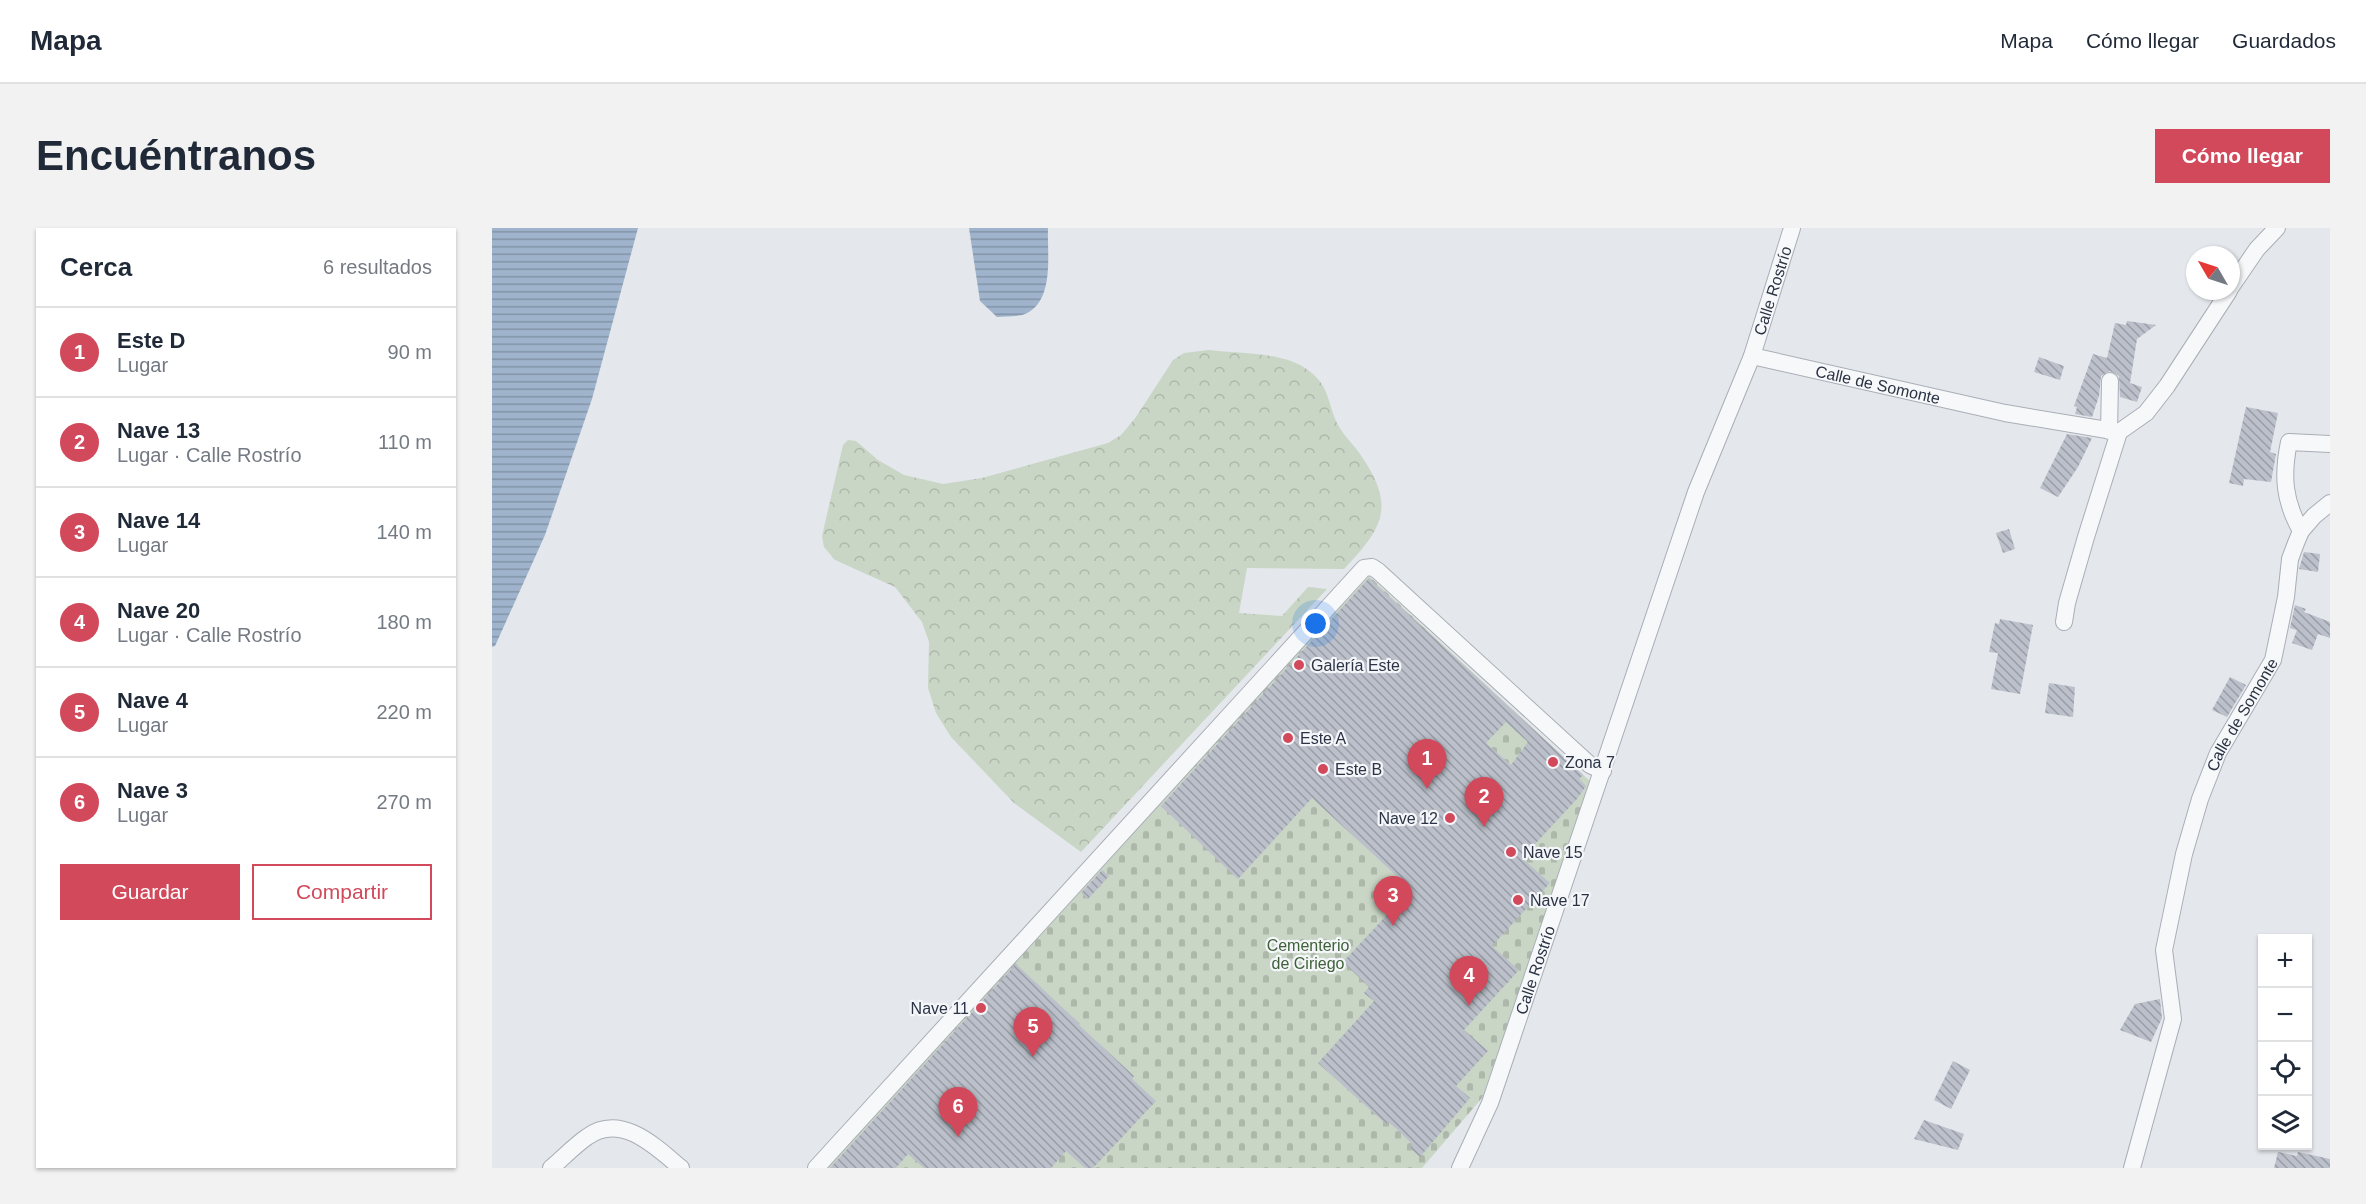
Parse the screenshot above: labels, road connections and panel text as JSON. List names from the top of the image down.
{
  "streets": {
    "street": ["Calle Rostrío", "Calle de Somonte"]
  },
  "crossings": [
    ["Calle Rostrío", "Calle de Somonte"]
  ],
  "parks": ["Cementerio de Ciriego"],
  "places": [
    "Galería Este",
    "Este A",
    "Zona 7",
    "Este B",
    "Nave 12",
    "Nave 15",
    "Nave 17",
    "Nave 11"
  ],
  "north": "top left",
  "page": {
    "header": "Mapa",
    "nav": ["Mapa", "Cómo llegar", "Guardados"],
    "buttons": [
      "Cómo llegar",
      ["Guardar", "Compartir"]
    ],
    "title": "Encuéntranos",
    "heading": ["Cerca", "6 resultados"],
    "list": [
      {
        "mark": "1",
        "name": "Este D",
        "note": "Lugar",
        "value": "90 m"
      },
      {
        "mark": "2",
        "name": "Nave 13",
        "note": "Lugar · Calle Rostrío",
        "value": "110 m"
      },
      {
        "mark": "3",
        "name": "Nave 14",
        "note": "Lugar",
        "value": "140 m"
      },
      {
        "mark": "4",
        "name": "Nave 20",
        "note": "Lugar · Calle Rostrío",
        "value": "180 m"
      },
      {
        "mark": "5",
        "name": "Nave 4",
        "note": "Lugar",
        "value": "220 m"
      },
      {
        "mark": "6",
        "name": "Nave 3",
        "note": "Lugar",
        "value": "270 m"
      }
    ],
    "pins": [
      "1",
      "2",
      "3",
      "4",
      "5",
      "6"
    ],
    "map_buttons": ["+", "−"]
  }
}
